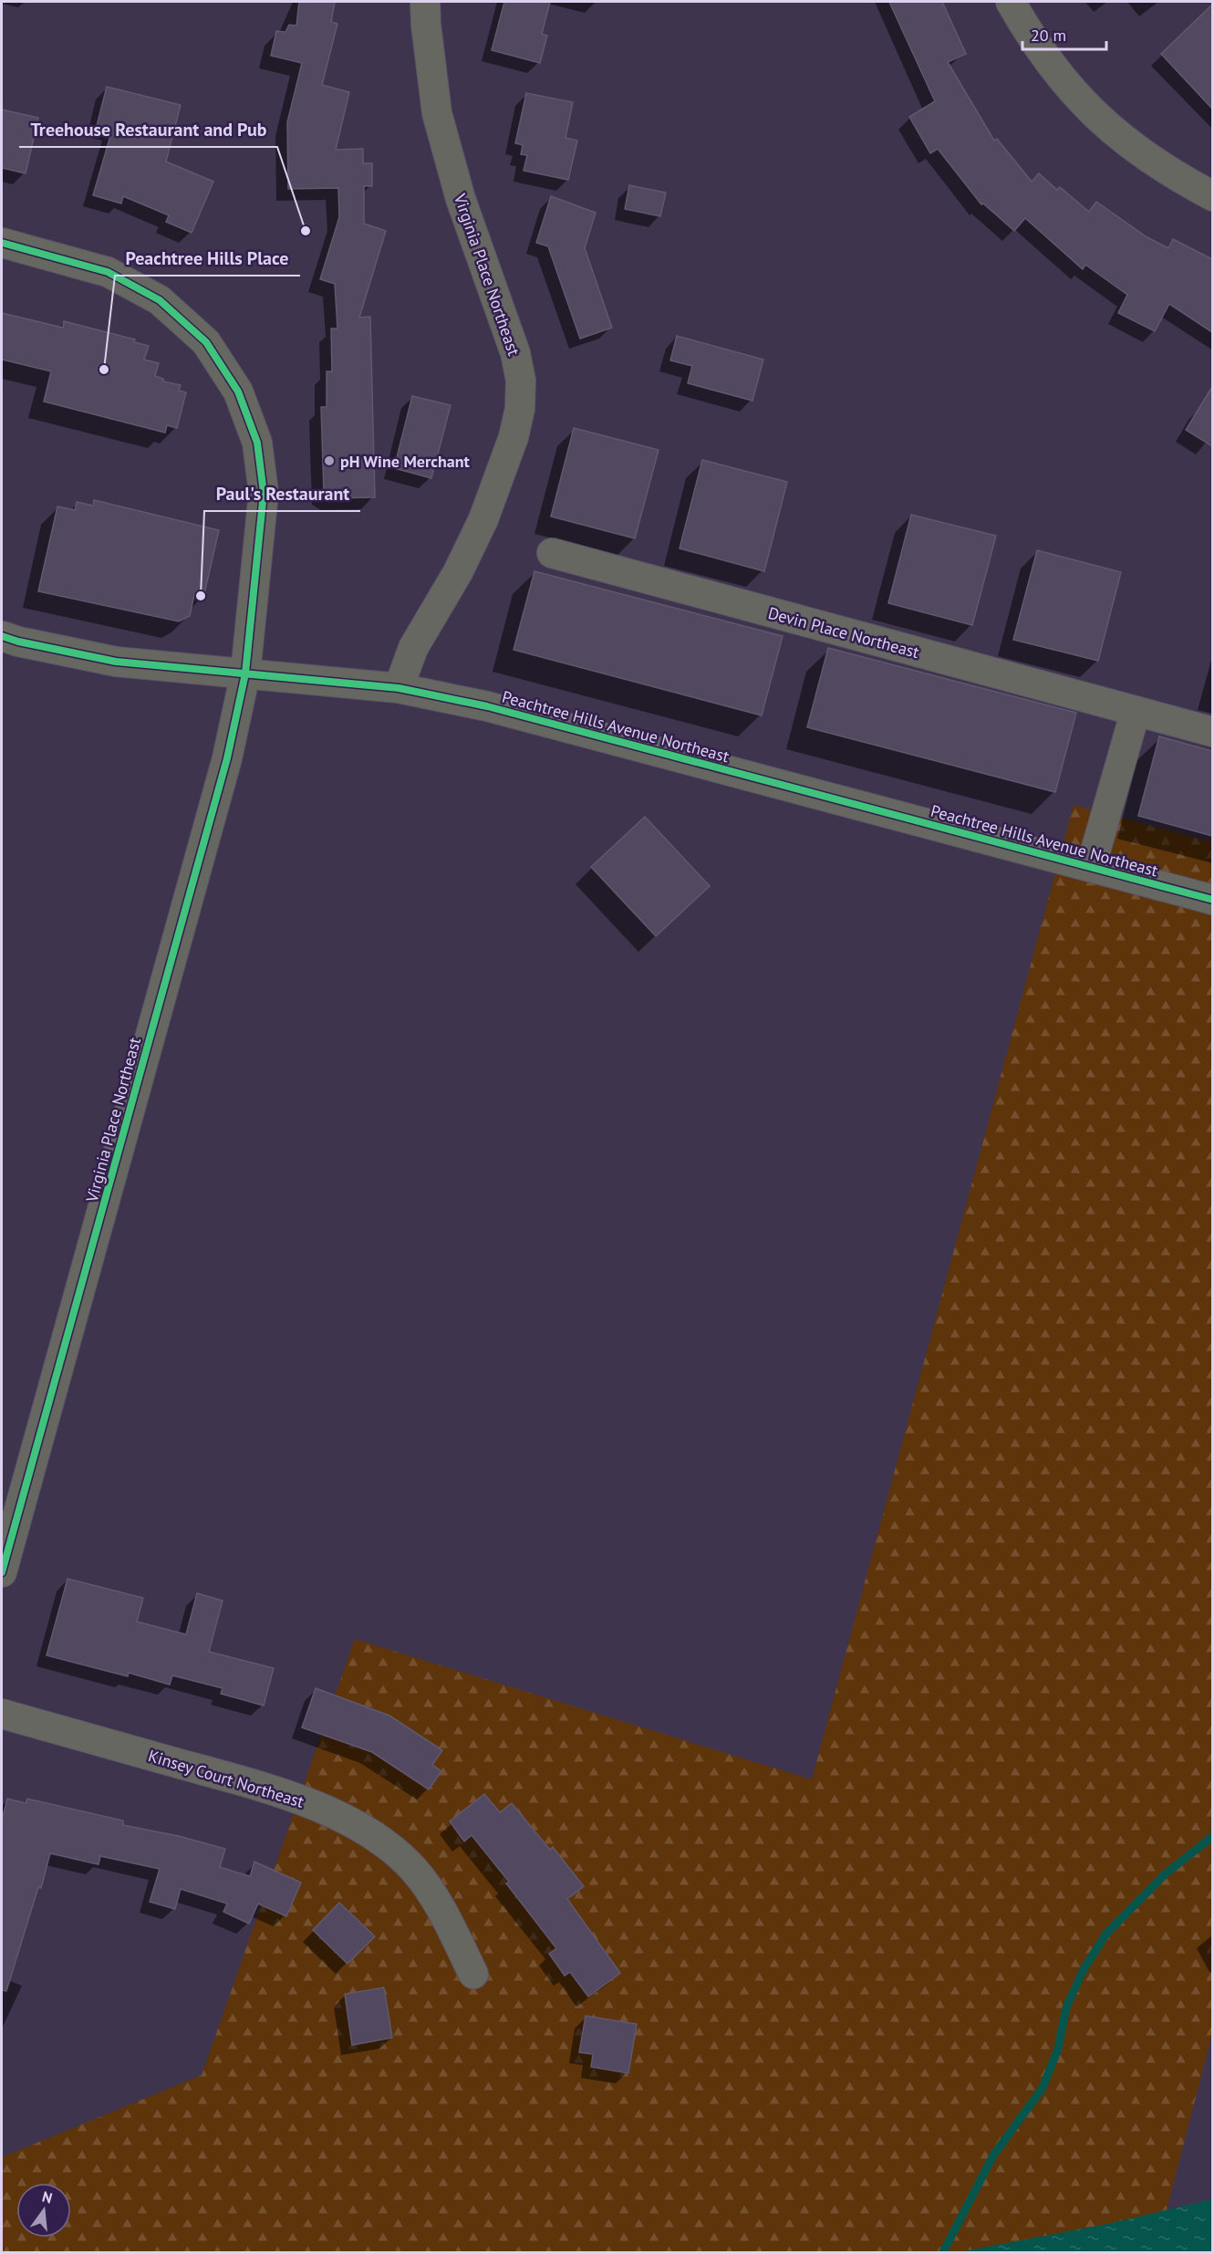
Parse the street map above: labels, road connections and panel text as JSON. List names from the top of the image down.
{
  "streets": {
    "street": [
      "Virginia Place Northeast",
      "Devin Place Northeast",
      "Peachtree Hills Avenue Northeast",
      "Kinsey Court Northeast"
    ]
  },
  "crossings": [
    ["Virginia Place Northeast", "Peachtree Hills Avenue Northeast"]
  ],
  "places": [
    "Treehouse Restaurant and Pub",
    "Peachtree Hills Place",
    "pH Wine Merchant",
    "Paul's Restaurant"
  ],
  "scale_bar": "20 m",
  "north": "top"
}
